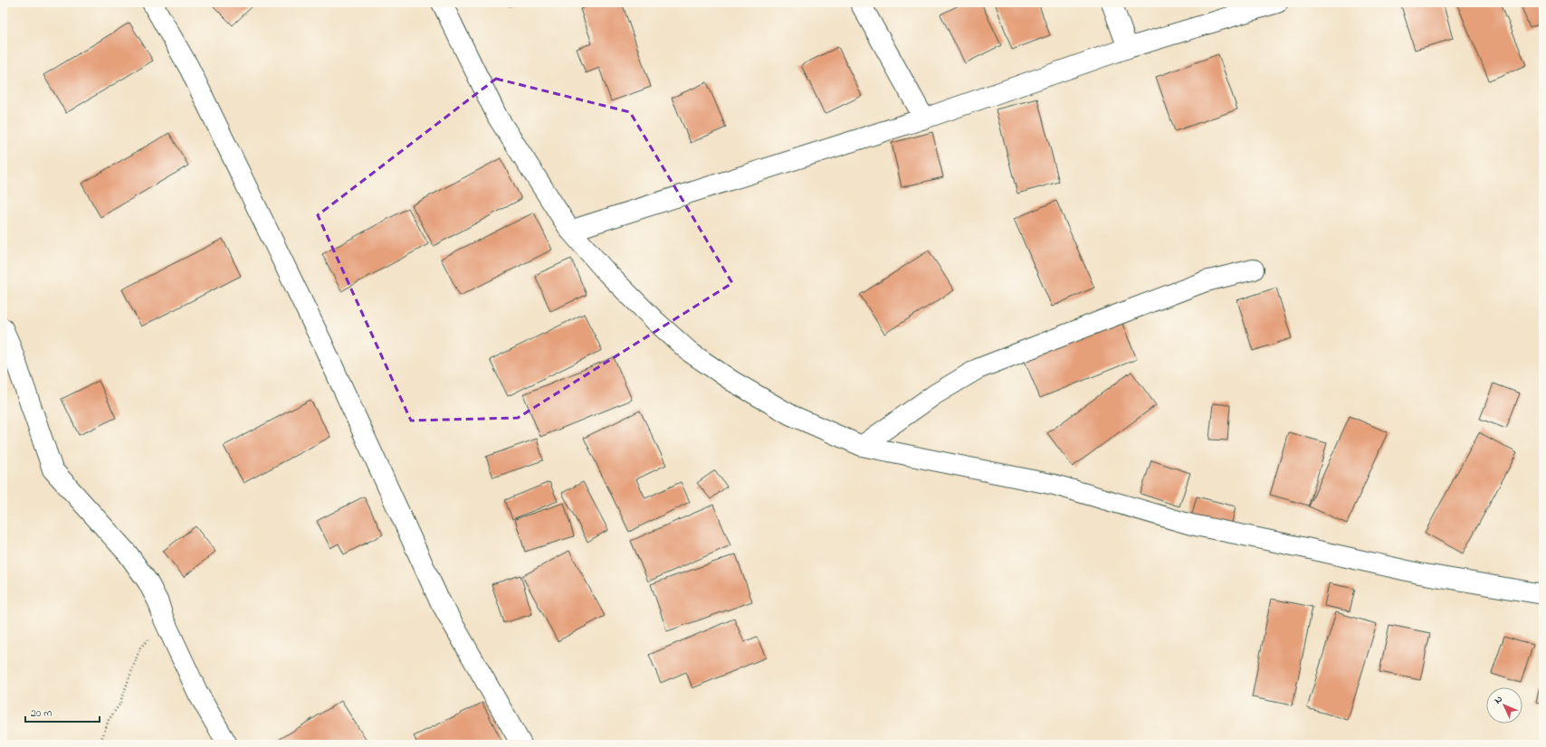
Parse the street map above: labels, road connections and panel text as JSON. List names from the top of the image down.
{
  "scale_bar": "20 m",
  "north": "top left"
}
